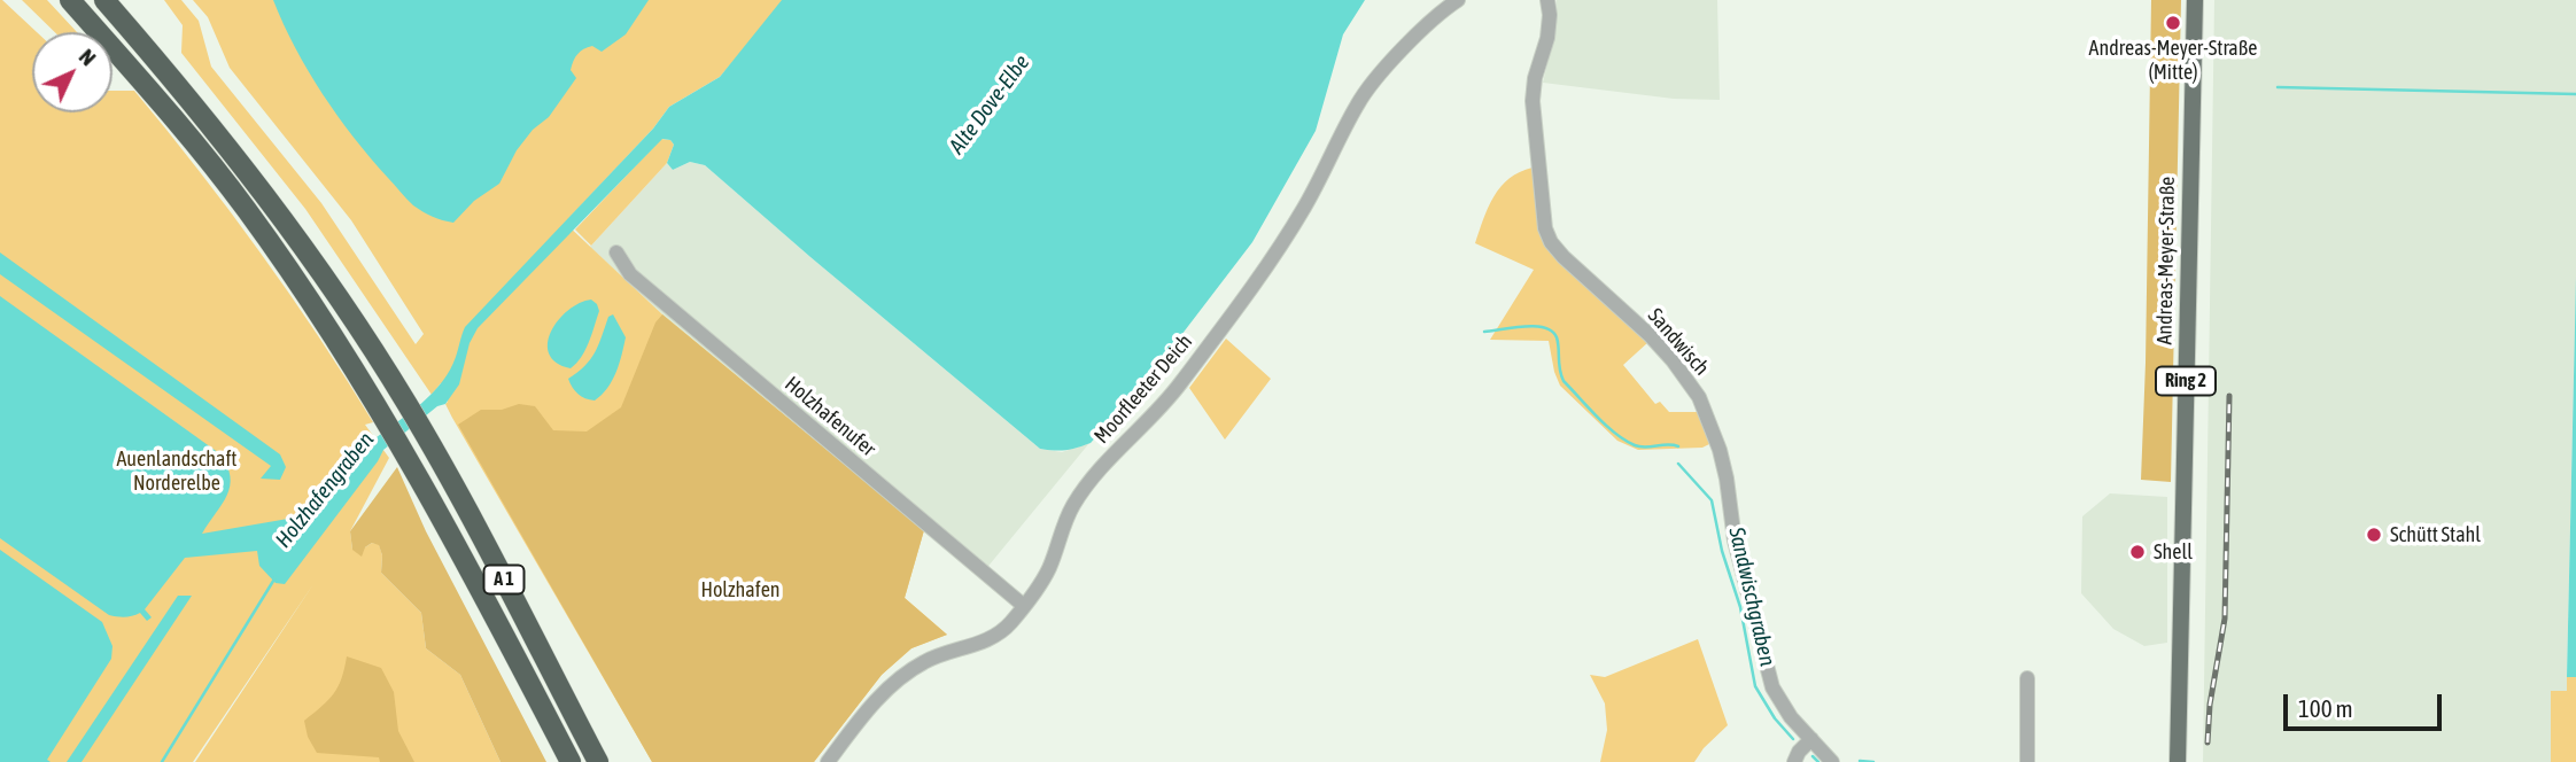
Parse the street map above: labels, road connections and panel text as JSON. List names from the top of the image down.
{
  "streets": {
    "highway": ["A 1"],
    "main road": ["Andreas-Meyer-Straße", "Ring 2"],
    "street": ["Sandwisch", "Moorfleeter Deich", "Holzhafenufer"]
  },
  "crossings": [
    ["Moorfleeter Deich", "Holzhafenufer"]
  ],
  "water": ["Alte Dove-Elbe", "Holzhafengraben", "Sandwischgraben"],
  "parks": ["Auenlandschaft Norderelbe", "Holzhafen"],
  "places": ["Andreas-Meyer-Straße (Mitte)", "Schütt Stahl", "Shell"],
  "scale_bar": "100 m",
  "north": "top right"
}
